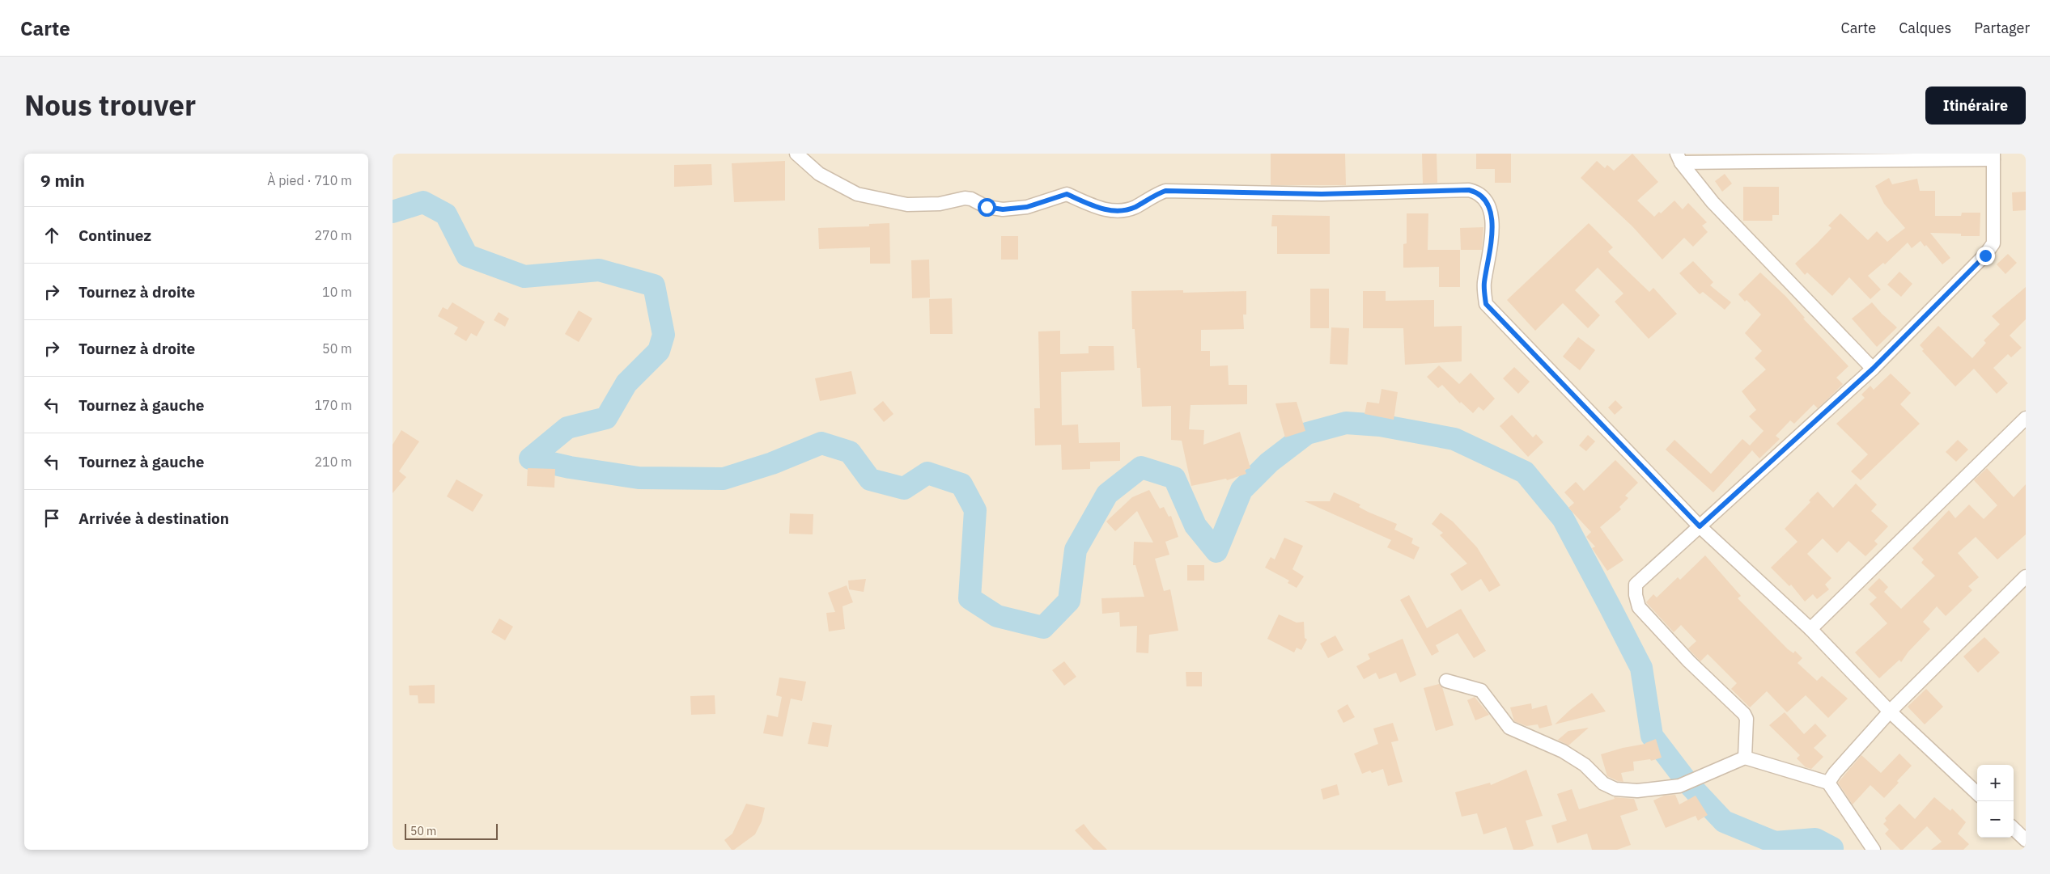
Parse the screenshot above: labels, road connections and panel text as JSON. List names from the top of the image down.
{
  "scale_bar": "50 m",
  "page": {
    "header": "Carte",
    "nav": ["Carte", "Calques", "Partager"],
    "title": "Nous trouver",
    "buttons": "Itinéraire",
    "heading": ["9 min", "À pied · 710 m"],
    "list": [
      ["Continuez", "270 m"],
      ["Tournez à droite", "10 m"],
      ["Tournez à droite", "50 m"],
      ["Tournez à gauche", "170 m"],
      ["Tournez à gauche", "210 m"],
      "Arrivée à destination"
    ],
    "map_buttons": ["+", "−"],
    "scale": "50 m"
  }
}
